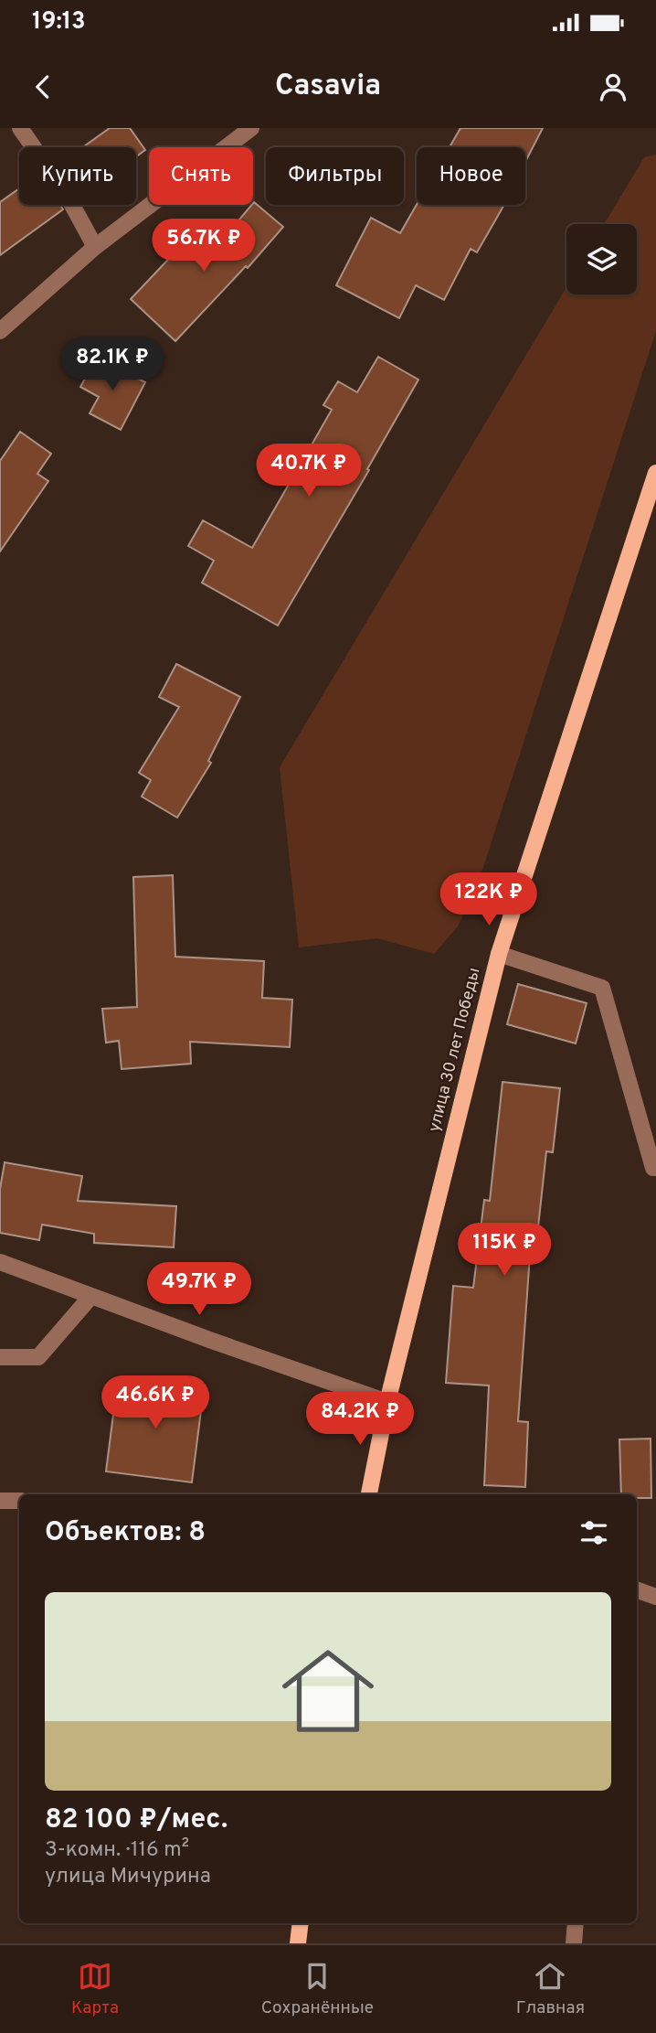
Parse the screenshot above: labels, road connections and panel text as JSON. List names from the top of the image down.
{
  "streets": {
    "main road": ["улица 30 лет Победы"]
  },
  "page": {
    "status": "19:13",
    "header": "Casavia",
    "chip": [
      "Купить",
      "Снять",
      "Фильтры",
      "Новое"
    ],
    "price": [
      "56.7K ₽",
      "82.1K ₽",
      "40.7K ₽",
      "122K ₽",
      "115K ₽",
      "49.7K ₽",
      "46.6K ₽",
      "84.2K ₽"
    ],
    "heading": "Объектов: 8",
    "list": [
      {
        "name": "82 100 ₽/мес.",
        "note": "3-комн. · 116 m² · улица Мичурина"
      }
    ],
    "tabs": ["Карта", "Сохранённые", "Главная"]
  }
}
